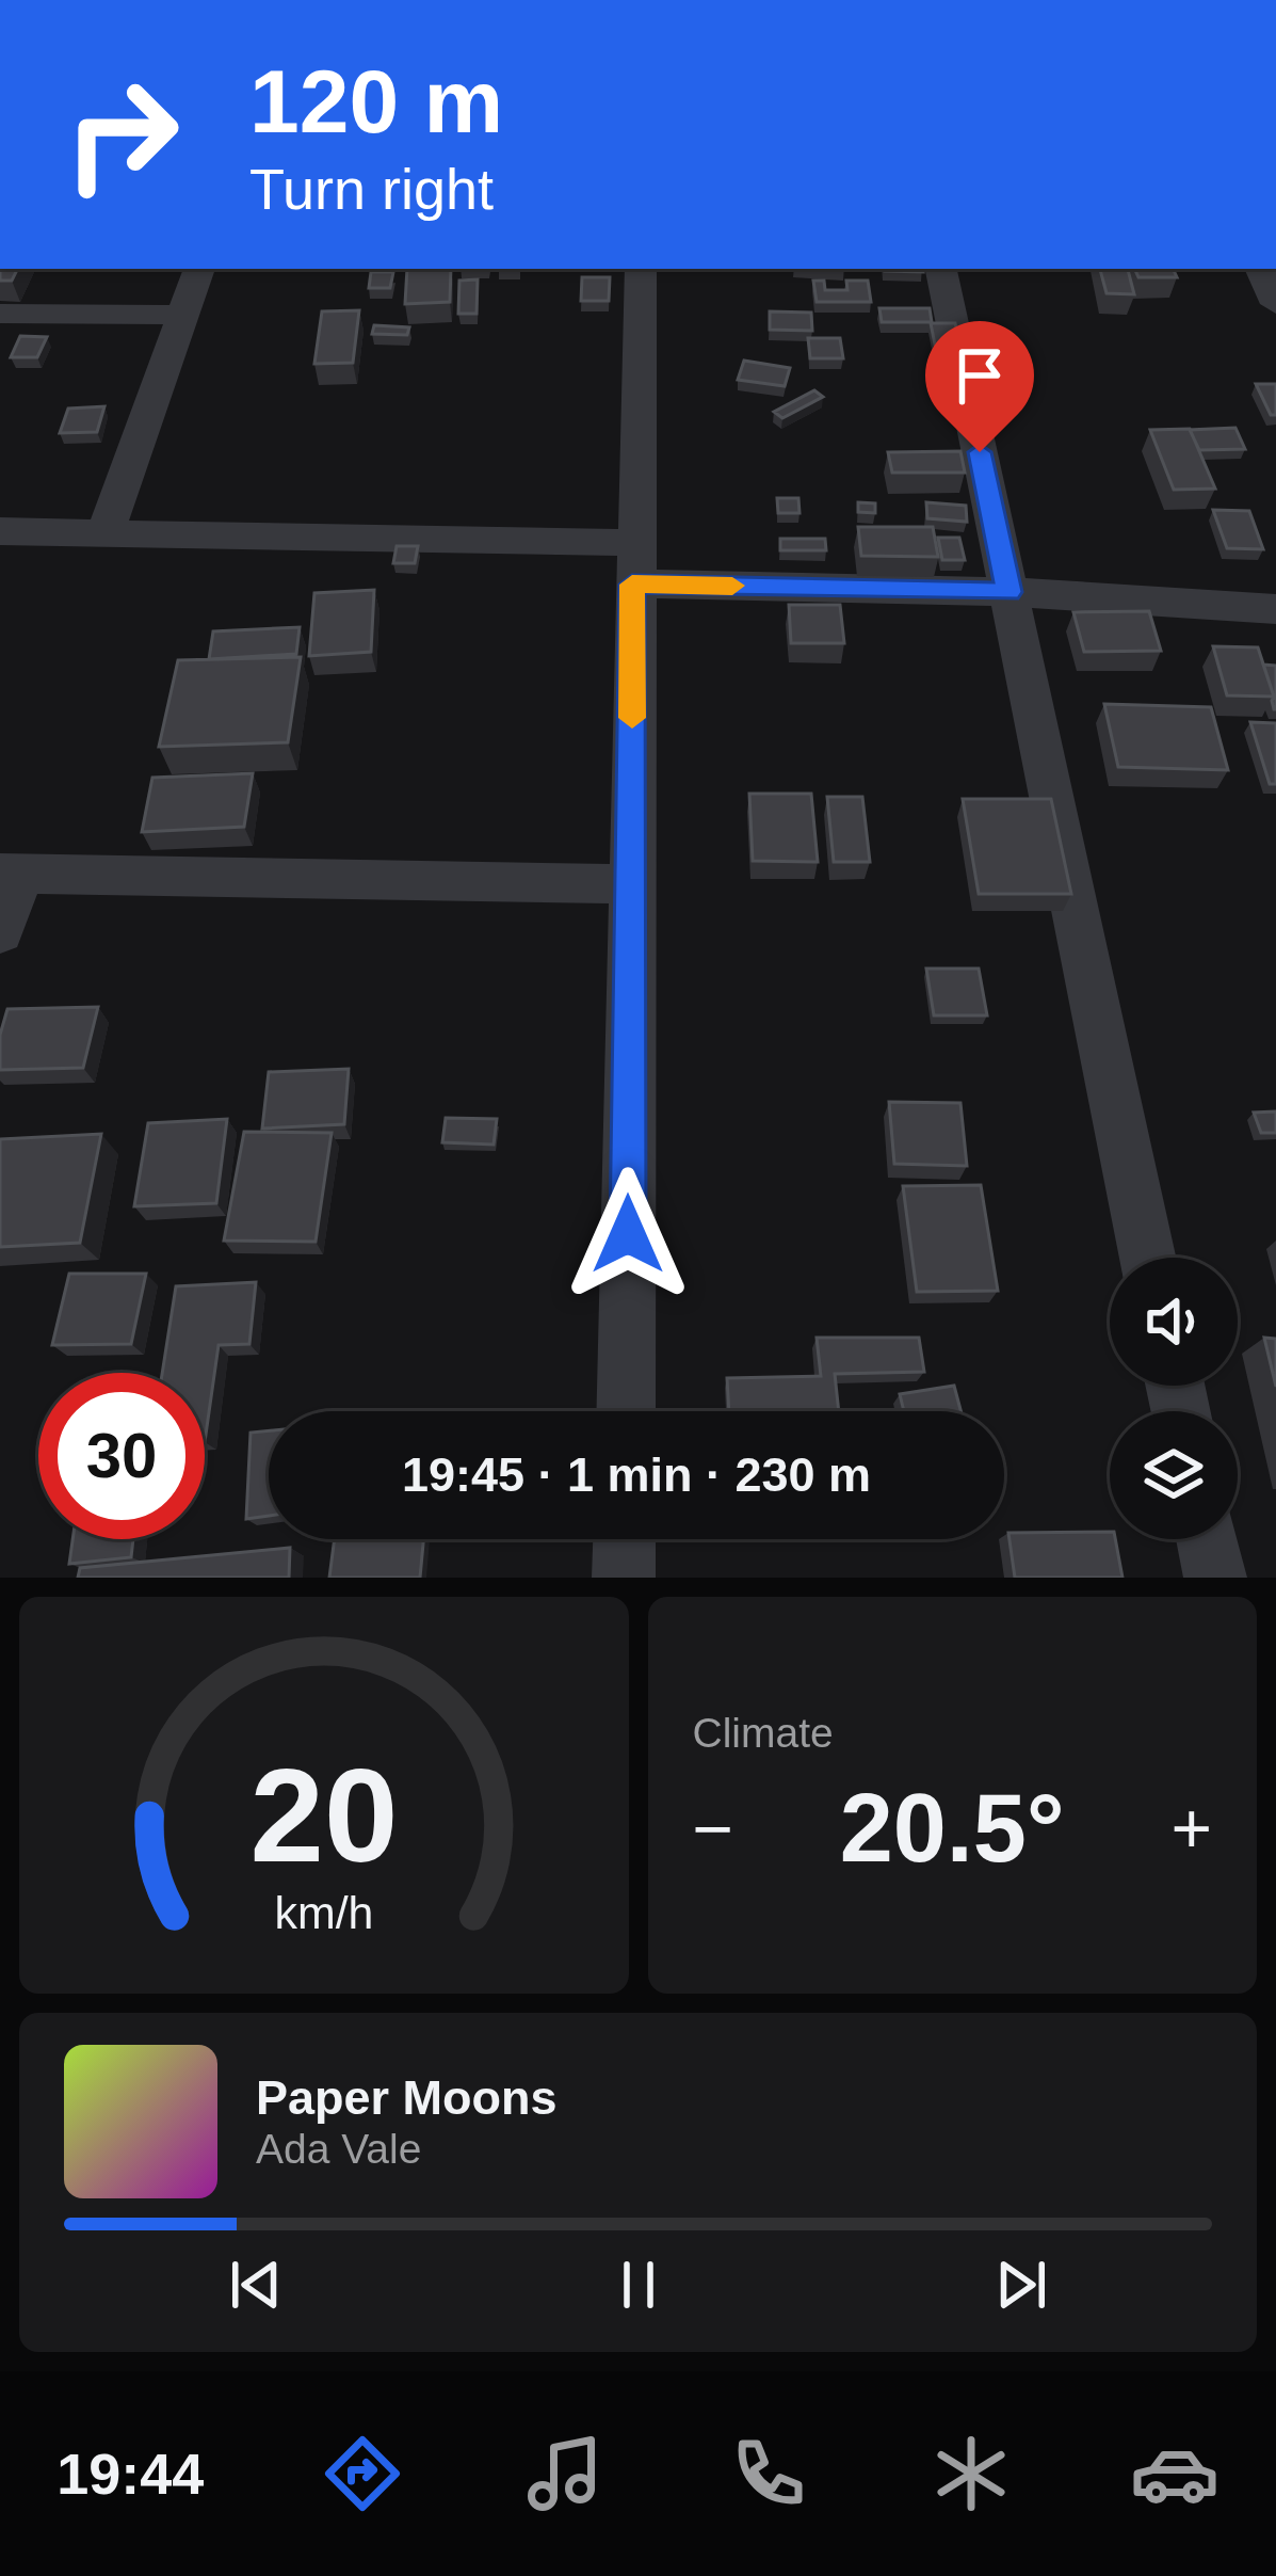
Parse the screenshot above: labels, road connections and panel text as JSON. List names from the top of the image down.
{
  "page": {
    "turn": ["120 m", "Turn right"],
    "limit": "30",
    "trip": "19:45 · 1 min · 230 m",
    "tile": "Climate",
    "heat": ["−", "20.5°", "+"],
    "song": ["Paper Moons", "Ada Vale"],
    "tabs": "19:44",
    "gauge": ["20", "km/h"]
  }
}
